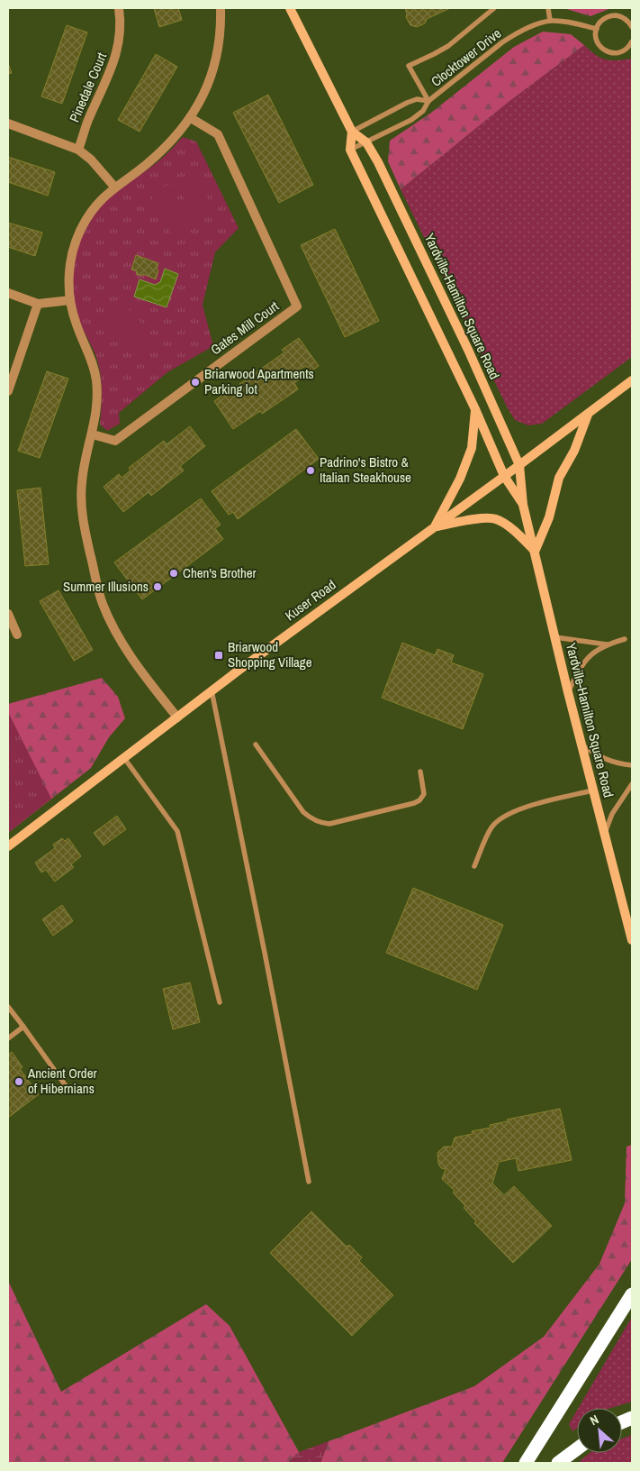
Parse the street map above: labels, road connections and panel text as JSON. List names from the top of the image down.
{
  "streets": {
    "street": [
      "Pinedale Court",
      "Yardville-Hamilton Square Road",
      "Gates Mill Court",
      "Kuser Road"
    ],
    "lane": ["Clocktower Drive"]
  },
  "crossings": [
    ["Clocktower Drive", "Yardville-Hamilton Square Road"],
    ["Yardville-Hamilton Square Road", "Kuser Road"]
  ],
  "places": {
    "other": [
      "Briarwood Apartments Parking lot",
      "Padrino's Bistro & Italian Steakhouse",
      "Chen's Brother",
      "Summer Illusions",
      "Ancient Order of Hibernians"
    ],
    "transit": ["Briarwood Shopping Village"]
  },
  "north": "top left"
}
